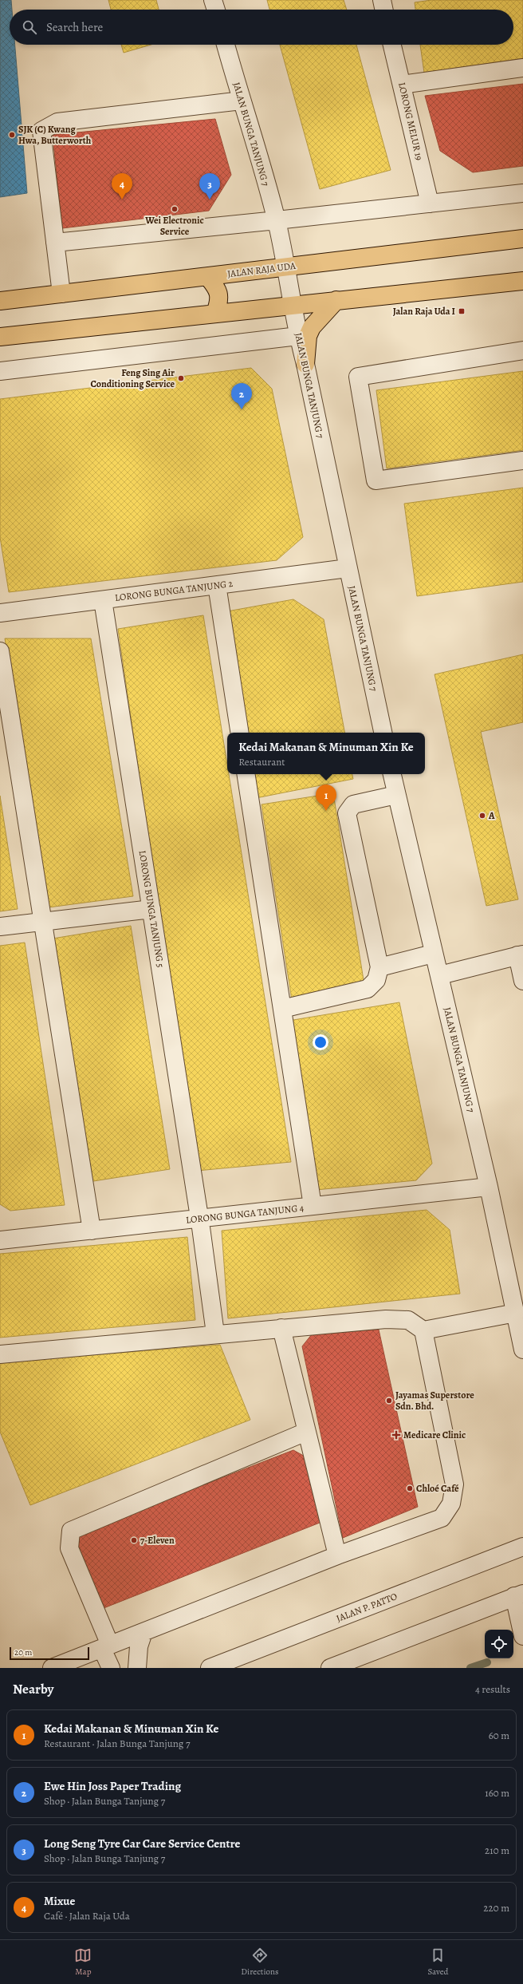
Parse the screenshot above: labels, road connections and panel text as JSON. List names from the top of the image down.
{
  "streets": {
    "main road": ["JALAN RAJA UDA"],
    "street": [
      "LORONG MELUR 19",
      "JALAN BUNGA TANJUNG 7",
      "LORONG BUNGA TANJUNG 2",
      "LORONG BUNGA TANJUNG 5",
      "LORONG BUNGA TANJUNG 4",
      "JALAN P. PATTO"
    ]
  },
  "crossings": [
    ["JALAN BUNGA TANJUNG 7", "JALAN RAJA UDA"],
    ["JALAN BUNGA TANJUNG 7", "LORONG BUNGA TANJUNG 2"],
    ["JALAN BUNGA TANJUNG 7", "LORONG BUNGA TANJUNG 4"],
    ["LORONG BUNGA TANJUNG 2", "LORONG BUNGA TANJUNG 5"],
    ["LORONG BUNGA TANJUNG 5", "LORONG BUNGA TANJUNG 4"]
  ],
  "places": {
    "other": [
      "SJK (C) Kwang Hwa, Butterworth",
      "Wei Electronic Service",
      "Feng Sing Air Conditioning Service",
      "A",
      "Jayamas Superstore Sdn. Bhd.",
      "Chloé Café",
      "7-Eleven"
    ],
    "transit": ["Jalan Raja Uda I"],
    "health": ["Medicare Clinic"]
  },
  "scale_bar": "20 m",
  "page": {
    "search": "Search here",
    "pins": [
      "3",
      "4",
      "2",
      "1"
    ],
    "popup": ["Kedai Makanan & Minuman Xin Ke", "Restaurant"],
    "scale": "20 m",
    "heading": ["Nearby", "4 results"],
    "list": [
      {
        "mark": "1",
        "name": "Kedai Makanan & Minuman Xin Ke",
        "note": "Restaurant · Jalan Bunga Tanjung 7",
        "value": "60 m"
      },
      {
        "mark": "2",
        "name": "Ewe Hin Joss Paper Trading",
        "note": "Shop · Jalan Bunga Tanjung 7",
        "value": "160 m"
      },
      {
        "mark": "3",
        "name": "Long Seng Tyre Car Care Service Centre",
        "note": "Shop · Jalan Bunga Tanjung 7",
        "value": "210 m"
      },
      {
        "mark": "4",
        "name": "Mixue",
        "note": "Café · Jalan Raja Uda",
        "value": "220 m"
      }
    ],
    "nav": ["Map", "Directions", "Saved"]
  }
}
